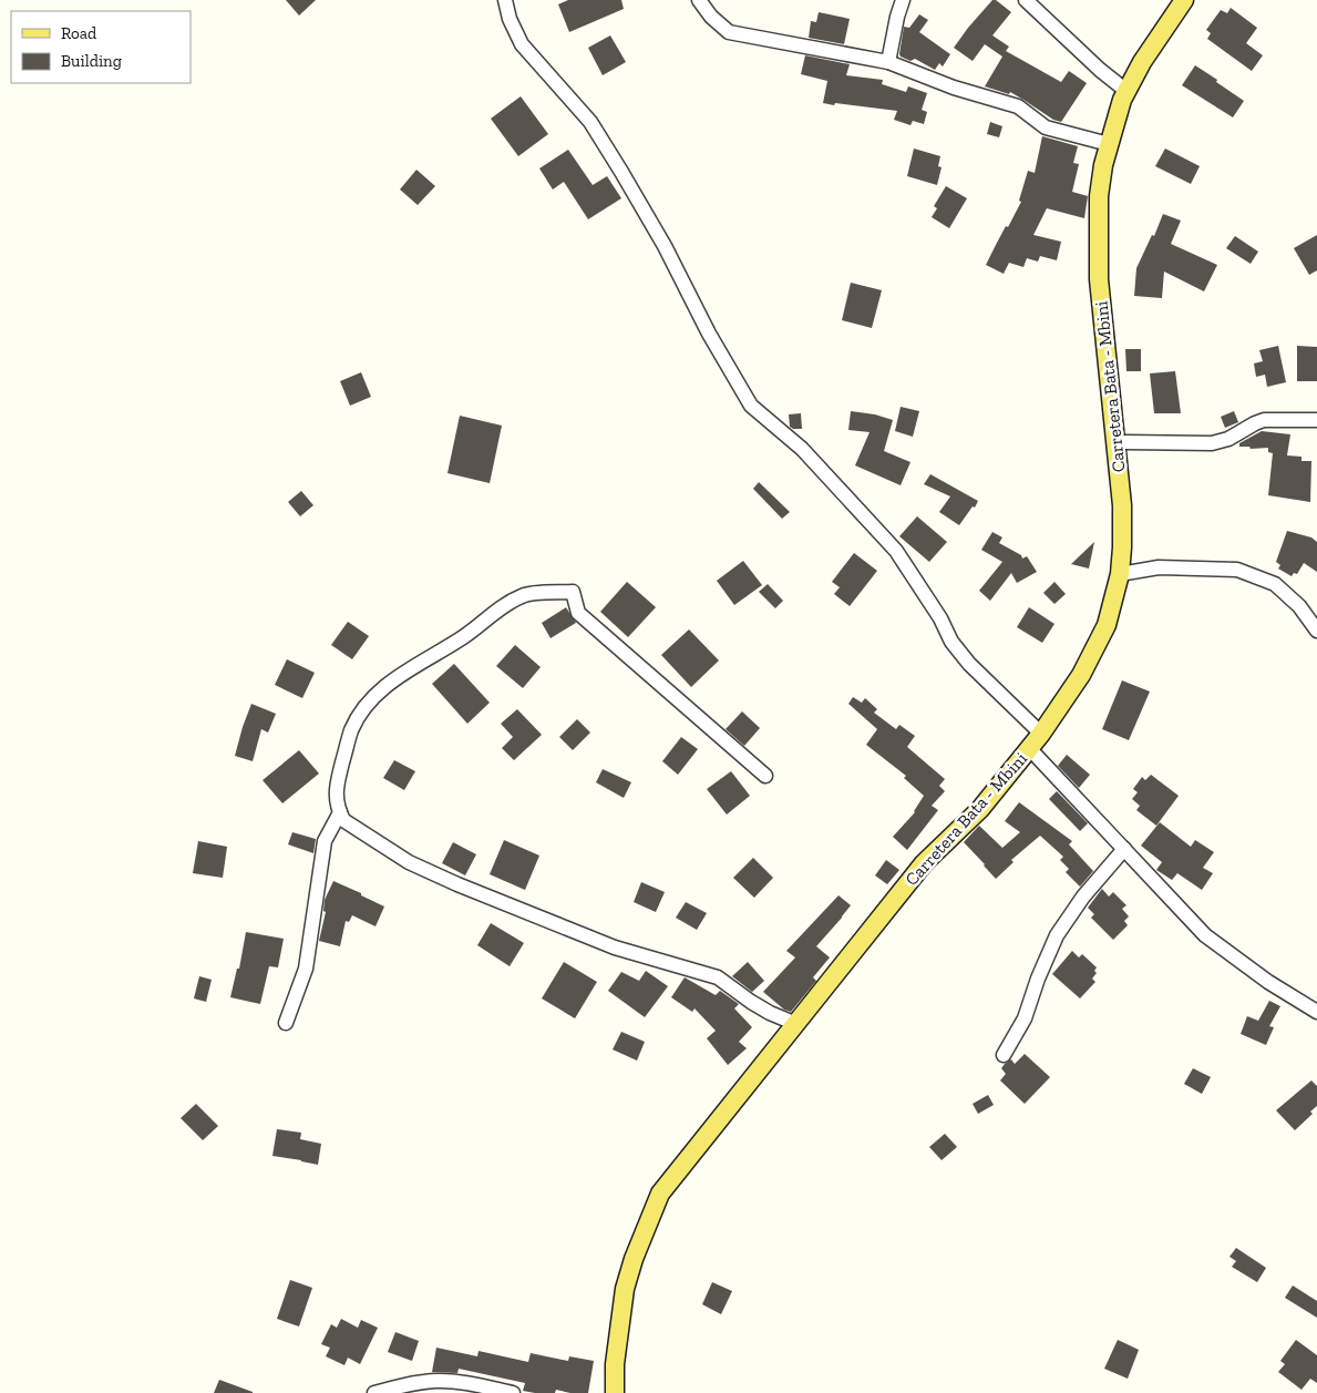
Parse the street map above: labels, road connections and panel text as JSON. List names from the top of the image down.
{
  "streets": {
    "main road": ["Carretera Bata - Mbini"]
  },
  "legend": ["Road", "Building"]
}
